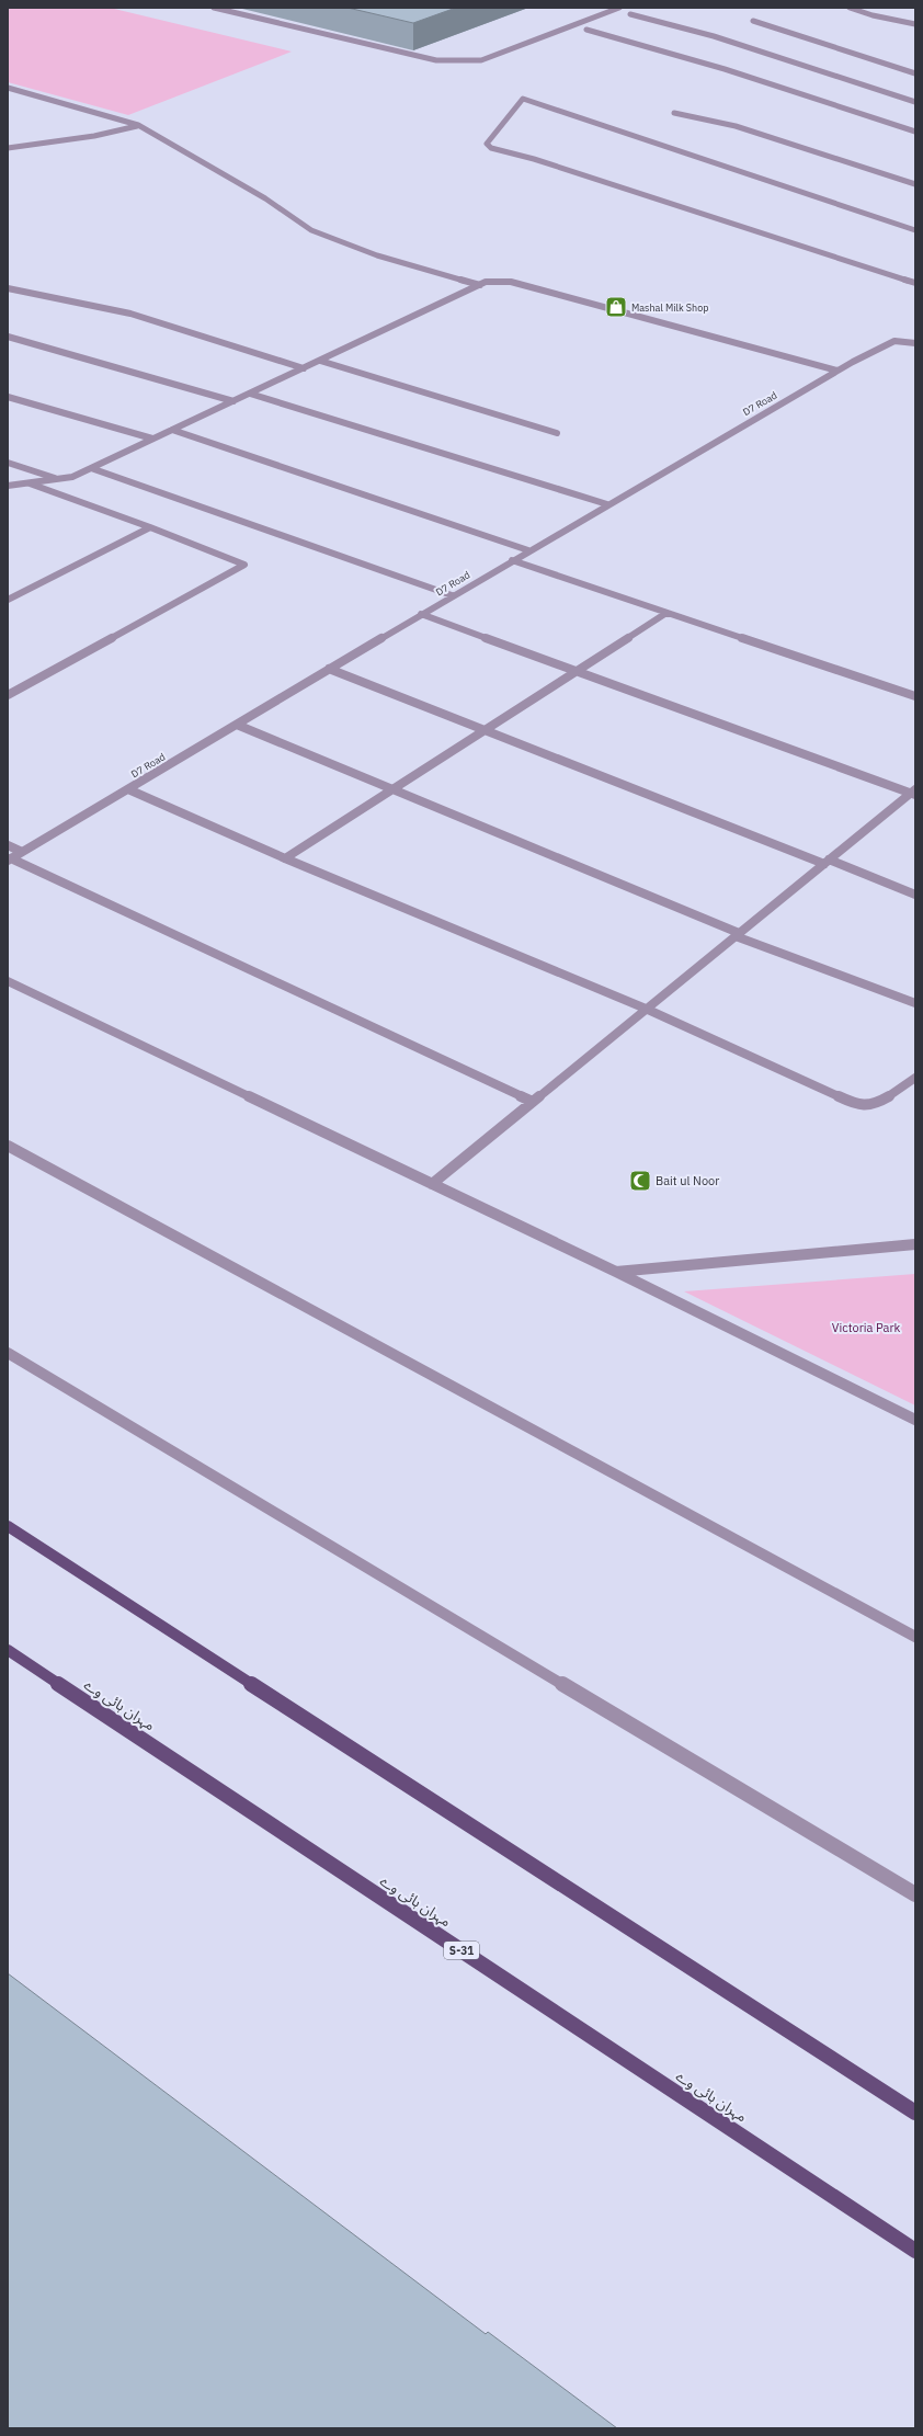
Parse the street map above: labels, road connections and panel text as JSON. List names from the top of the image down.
{
  "streets": {
    "main road": ["مہران ہائی وے", "S-31"],
    "street": ["D7 Road"]
  },
  "parks": ["Victoria Park"],
  "places": {
    "shop": ["Mashal Milk Shop"],
    "mosque": ["Bait ul Noor"]
  }
}
